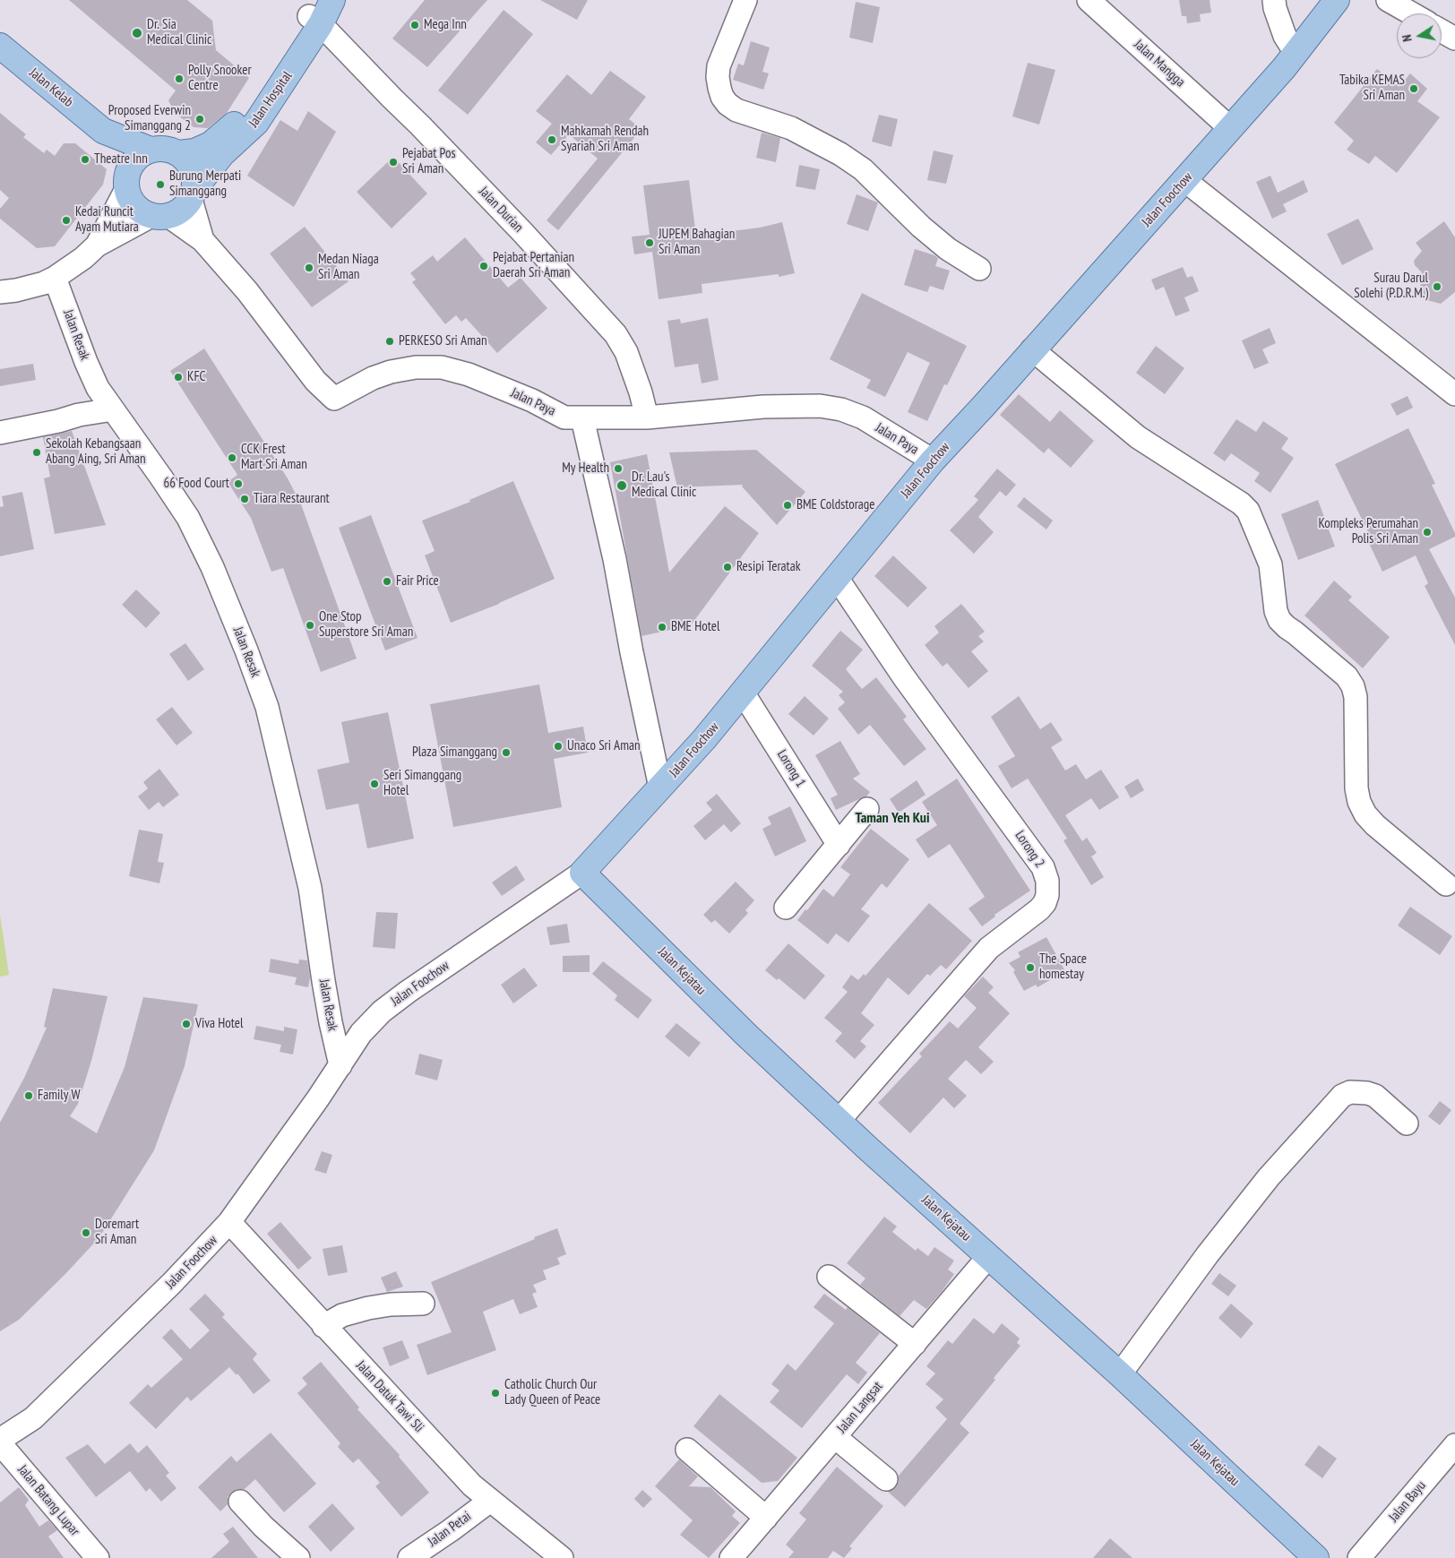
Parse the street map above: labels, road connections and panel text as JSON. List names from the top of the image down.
{
  "streets": {
    "main road": [
      "Jalan Kelab",
      "Jalan Hospital",
      "Jalan Foochow",
      "Jalan Kejatau"
    ],
    "street": [
      "Jalan Mangga",
      "Jalan Durian",
      "Jalan Resak",
      "Jalan Paya",
      "Lorong 1",
      "Lorong 2",
      "Jalan Datuk Tawi Sli",
      "Jalan Langsat",
      "Jalan Batang Lupar",
      "Jalan Bayu",
      "Jalan Petai"
    ]
  },
  "crossings": [
    ["Jalan Mangga", "Jalan Foochow"],
    ["Jalan Kelab", "Jalan Hospital"],
    ["Jalan Hospital", "Jalan Durian"],
    ["Jalan Foochow", "Jalan Resak"],
    ["Jalan Foochow", "Jalan Paya"],
    ["Jalan Foochow", "Lorong 1"],
    ["Jalan Foochow", "Lorong 2"],
    ["Jalan Foochow", "Jalan Kejatau"],
    ["Jalan Foochow", "Jalan Datuk Tawi Sli"],
    ["Jalan Foochow", "Jalan Batang Lupar"],
    ["Jalan Durian", "Jalan Paya"],
    ["Lorong 2", "Jalan Kejatau"],
    ["Jalan Kejatau", "Jalan Langsat"],
    ["Jalan Datuk Tawi Sli", "Jalan Petai"]
  ],
  "districts": ["Taman Yeh Kui"],
  "places": [
    "Mega Inn",
    "Dr. Sia Medical Clinic",
    "Polly Snooker Centre",
    "Tabika KEMAS Sri Aman",
    "Proposed Everwin Simanggang 2",
    "Mahkamah Rendah Syariah Sri Aman",
    "Theatre Inn",
    "Pejabat Pos Sri Aman",
    "Burung Merpati Simanggang",
    "Kedai Runcit Ayam Mutiara",
    "JUPEM Bahagian Sri Aman",
    "Pejabat Pertanian Daerah Sri Aman",
    "Medan Niaga Sri Aman",
    "Surau Darul Solehi (P.D.R.M.)",
    "PERKESO Sri Aman",
    "KFC",
    "Sekolah Kebangsaan Abang Aing, Sri Aman",
    "CCK Frest Mart Sri Aman",
    "My Health",
    "66 Food Court",
    "Dr. Lau's Medical Clinic",
    "Tiara Restaurant",
    "BME Coldstorage",
    "Kompleks Perumahan Polis Sri Aman",
    "Resipi Teratak",
    "Fair Price",
    "One Stop Superstore Sri Aman",
    "BME Hotel",
    "Unaco Sri Aman",
    "Plaza Simanggang",
    "Seri Simanggang Hotel",
    "The Space homestay",
    "Viva Hotel",
    "Family W",
    "Doremart Sri Aman",
    "Catholic Church Our Lady Queen of Peace"
  ],
  "north": "left"
}
